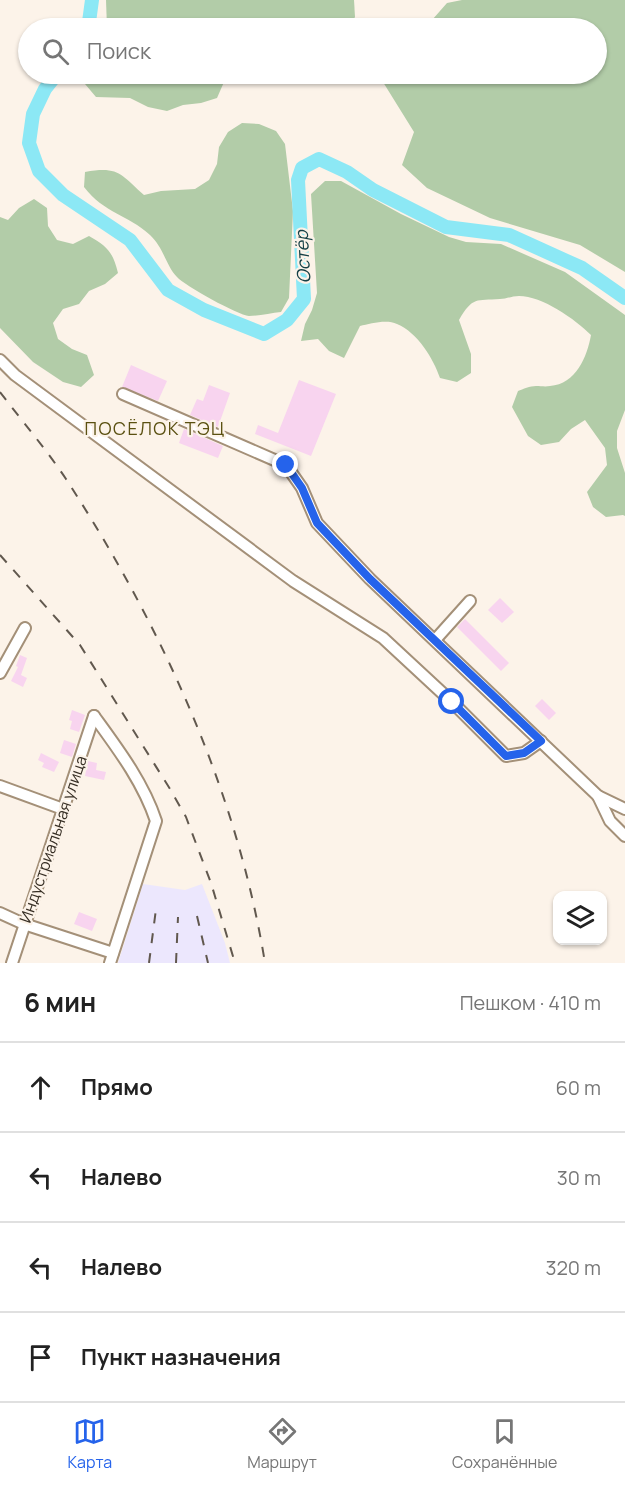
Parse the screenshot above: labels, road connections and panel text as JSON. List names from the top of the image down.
{
  "streets": {
    "street": ["Индустриальная улица"]
  },
  "districts": ["ПОСЁЛОК ТЭЦ"],
  "water": ["Остёр"],
  "page": {
    "search": "Поиск",
    "heading": ["6 мин", "Пешком · 410 m"],
    "list": [
      ["Прямо", "60 m"],
      ["Налево", "30 m"],
      ["Налево", "320 m"],
      "Пункт назначения"
    ],
    "nav": ["Карта", "Маршрут", "Сохранённые"]
  }
}
